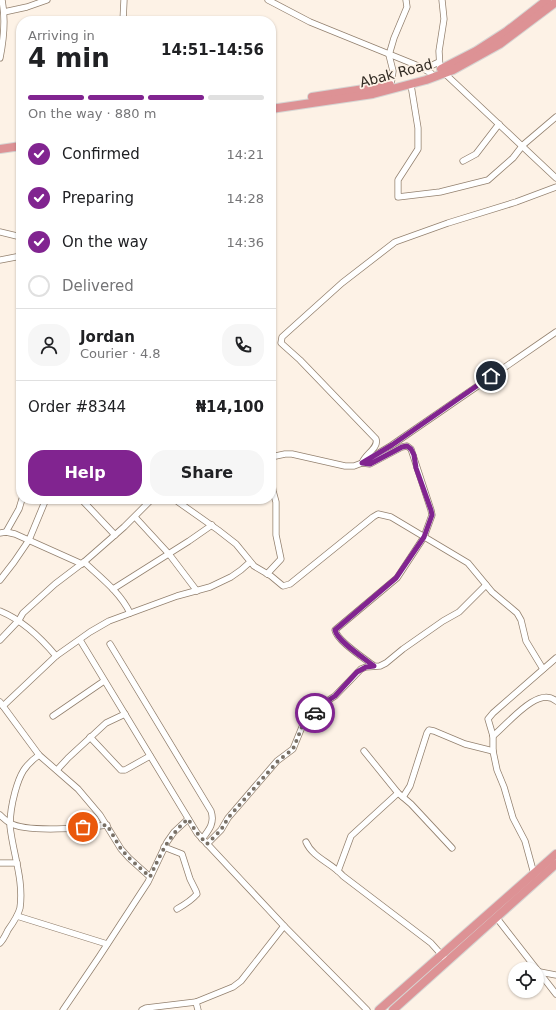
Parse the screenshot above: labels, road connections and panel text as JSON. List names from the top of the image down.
{
  "streets": {
    "highway": ["Abak Road"]
  },
  "page": {
    "heading": ["4 min", "Arriving in", "14:51–14:56"],
    "panel": [
      "Jordan",
      "Courier · 4.8",
      "Order #8344",
      "₦14,100"
    ],
    "bar": "On the way · 880 m",
    "list": [
      ["Confirmed", "14:21"],
      ["Preparing", "14:28"],
      ["On the way", "14:36"],
      "Delivered"
    ],
    "buttons": ["Help", "Share"]
  }
}
